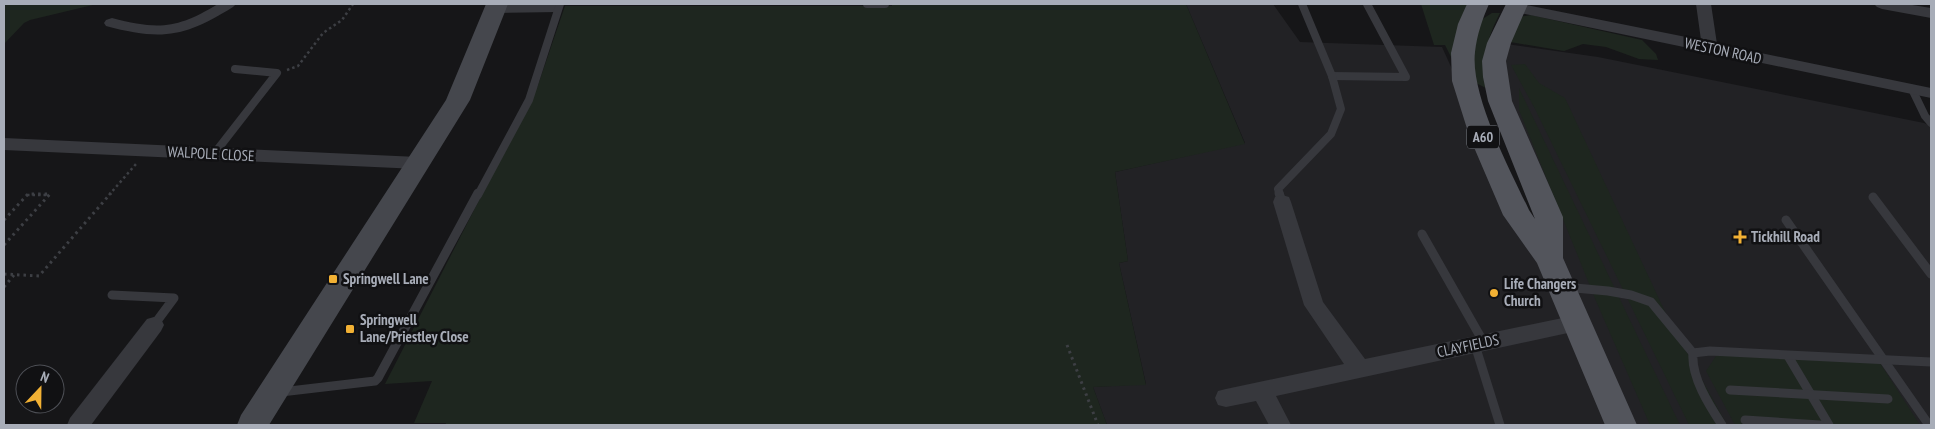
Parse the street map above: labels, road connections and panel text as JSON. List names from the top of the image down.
{
  "streets": {
    "main road": ["A60"],
    "street": ["WESTON ROAD", "WALPOLE CLOSE", "CLAYFIELDS"]
  },
  "crossings": [
    ["WESTON ROAD", "A60"],
    ["A60", "CLAYFIELDS"]
  ],
  "places": {
    "health": ["Tickhill Road"],
    "transit": ["Springwell Lane", "Springwell Lane/Priestley Close"],
    "other": ["Life Changers Church"]
  },
  "north": "top"
}
